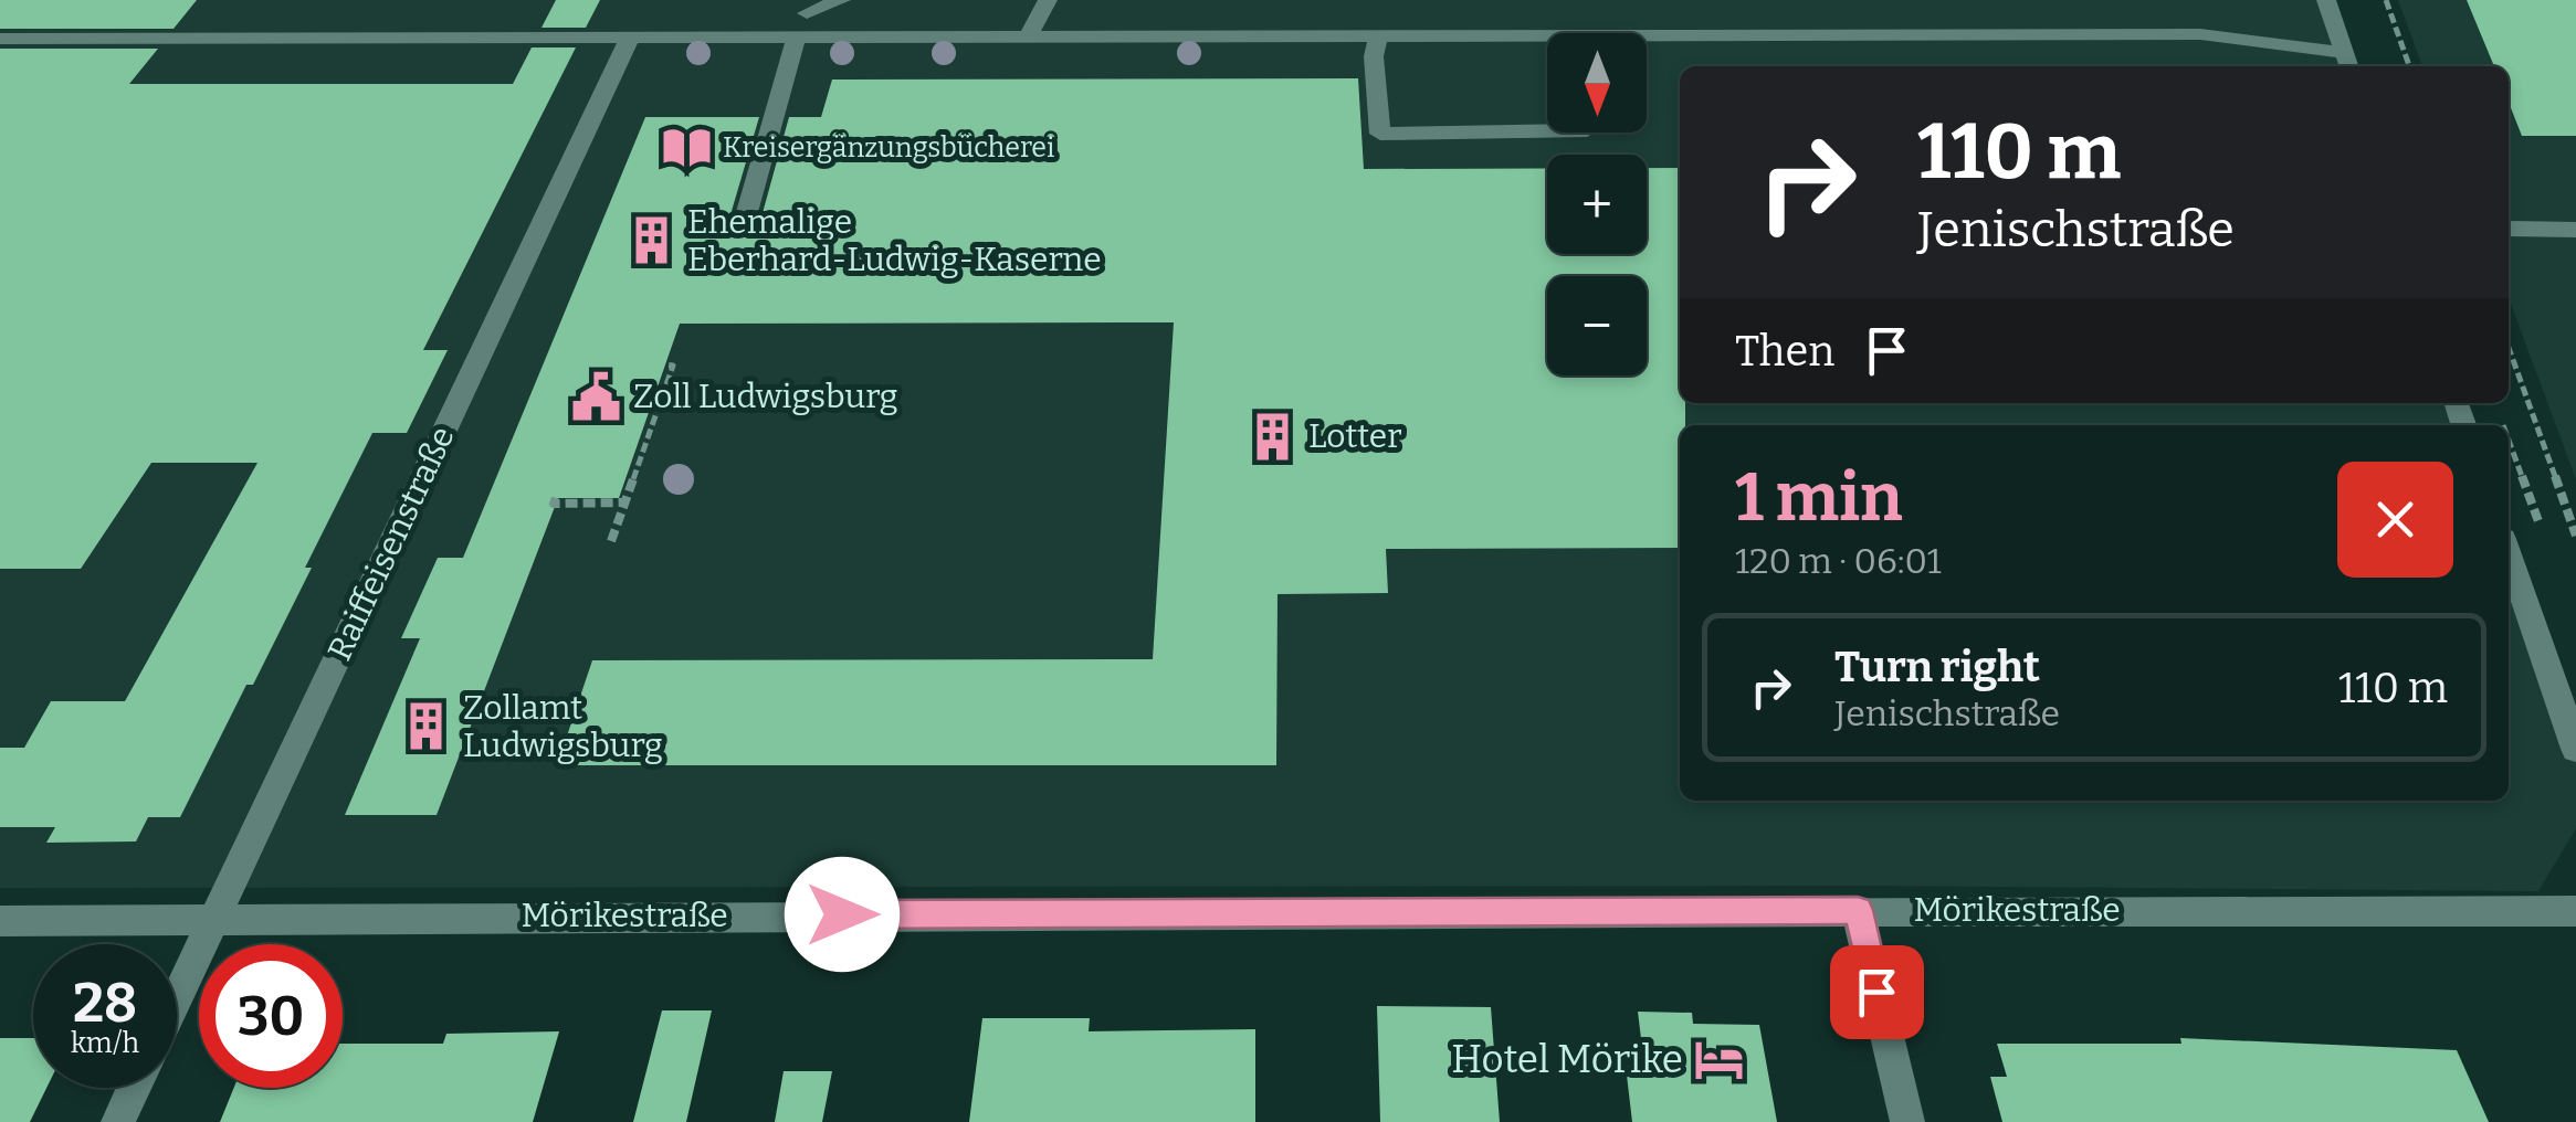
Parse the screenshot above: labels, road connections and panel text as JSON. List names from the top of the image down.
{
  "streets": {
    "street": ["Raiffeisenstraße", "Mörikestraße"]
  },
  "crossings": [
    ["Raiffeisenstraße", "Mörikestraße"]
  ],
  "places": {
    "library": ["Kreisergänzungsbücherei"],
    "building": ["Ehemalige Eberhard-Ludwig-Kaserne", "Lotter", "Zollamt Ludwigsburg"],
    "public building": ["Zoll Ludwigsburg"],
    "hotel": ["Hotel Mörike"]
  },
  "north": "bottom",
  "page": {
    "map_buttons": ["+", "−"],
    "turn": ["110 m", "Jenischstraße"],
    "then": "Then",
    "heading": ["1 min", "120 m · 06:01"],
    "list": [
      {
        "name": "Turn right",
        "note": "Jenischstraße",
        "value": "110 m"
      }
    ],
    "speed": "28 km/h",
    "limit": "30"
  }
}
